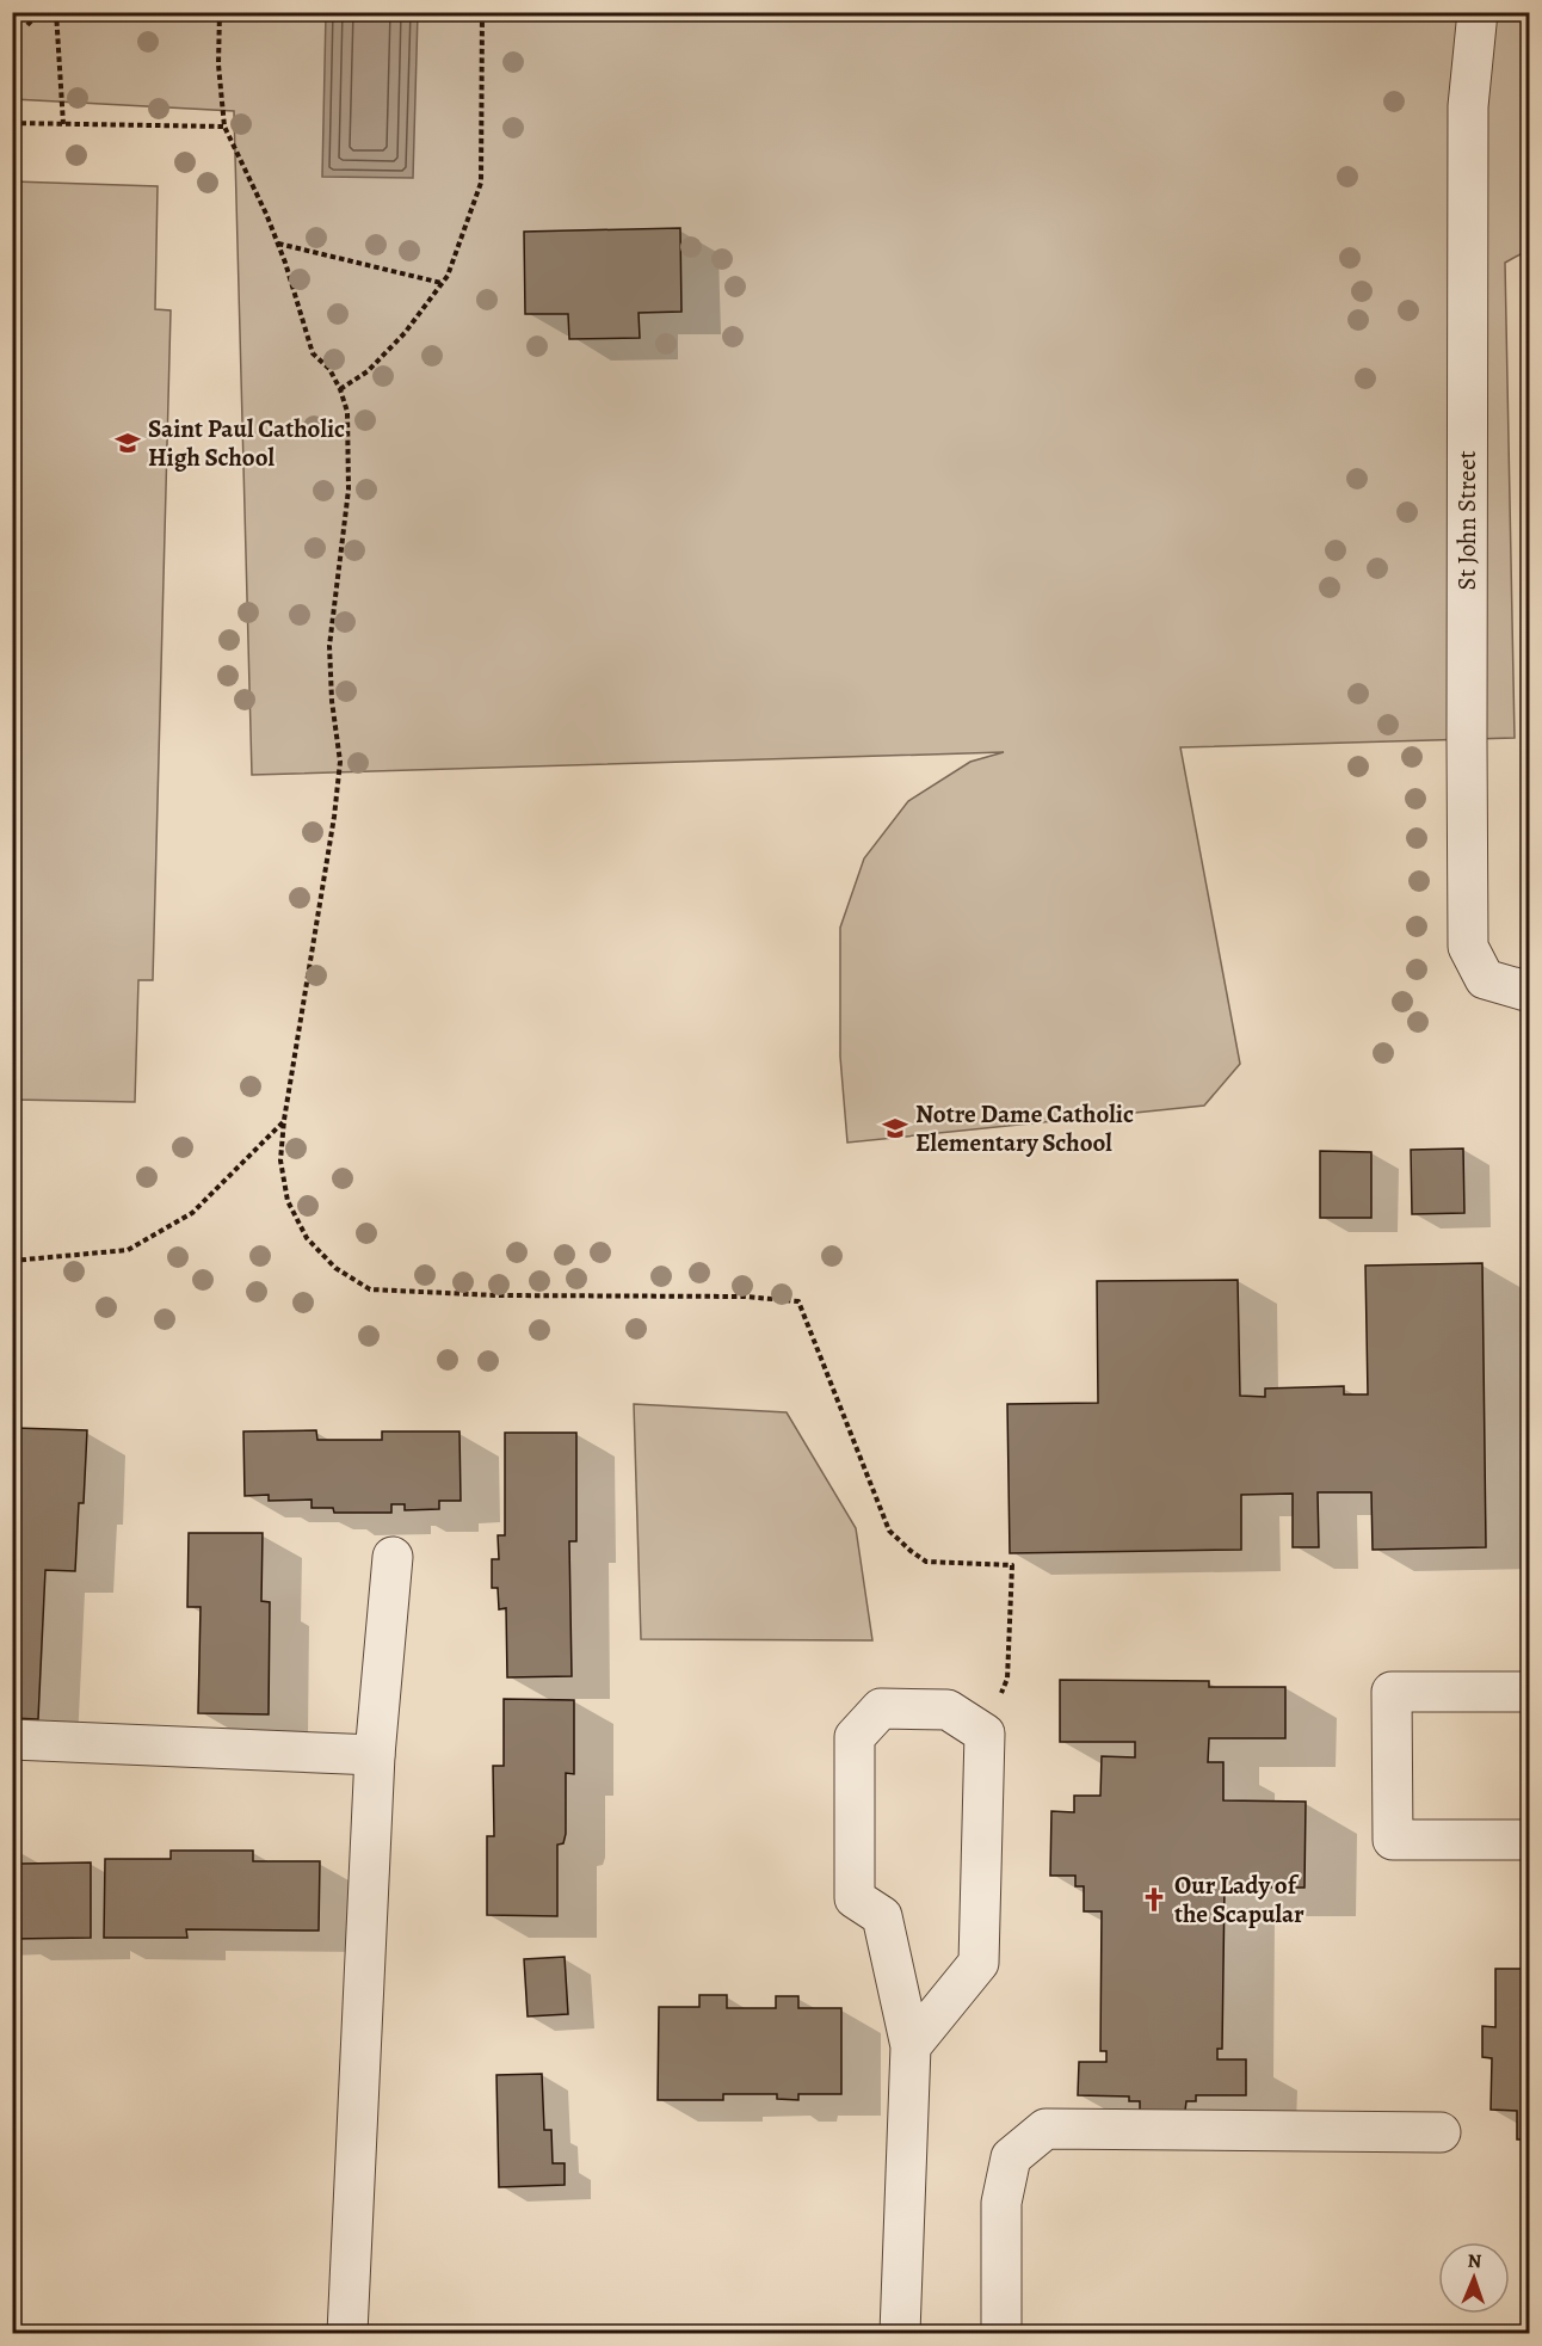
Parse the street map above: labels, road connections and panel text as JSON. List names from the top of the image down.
{
  "streets": {
    "street": ["St John Street"]
  },
  "places": {
    "school or university": ["Saint Paul Catholic High School", "Notre Dame Catholic Elementary School"],
    "church": ["Our Lady of the Scapular"]
  },
  "north": "top"
}
